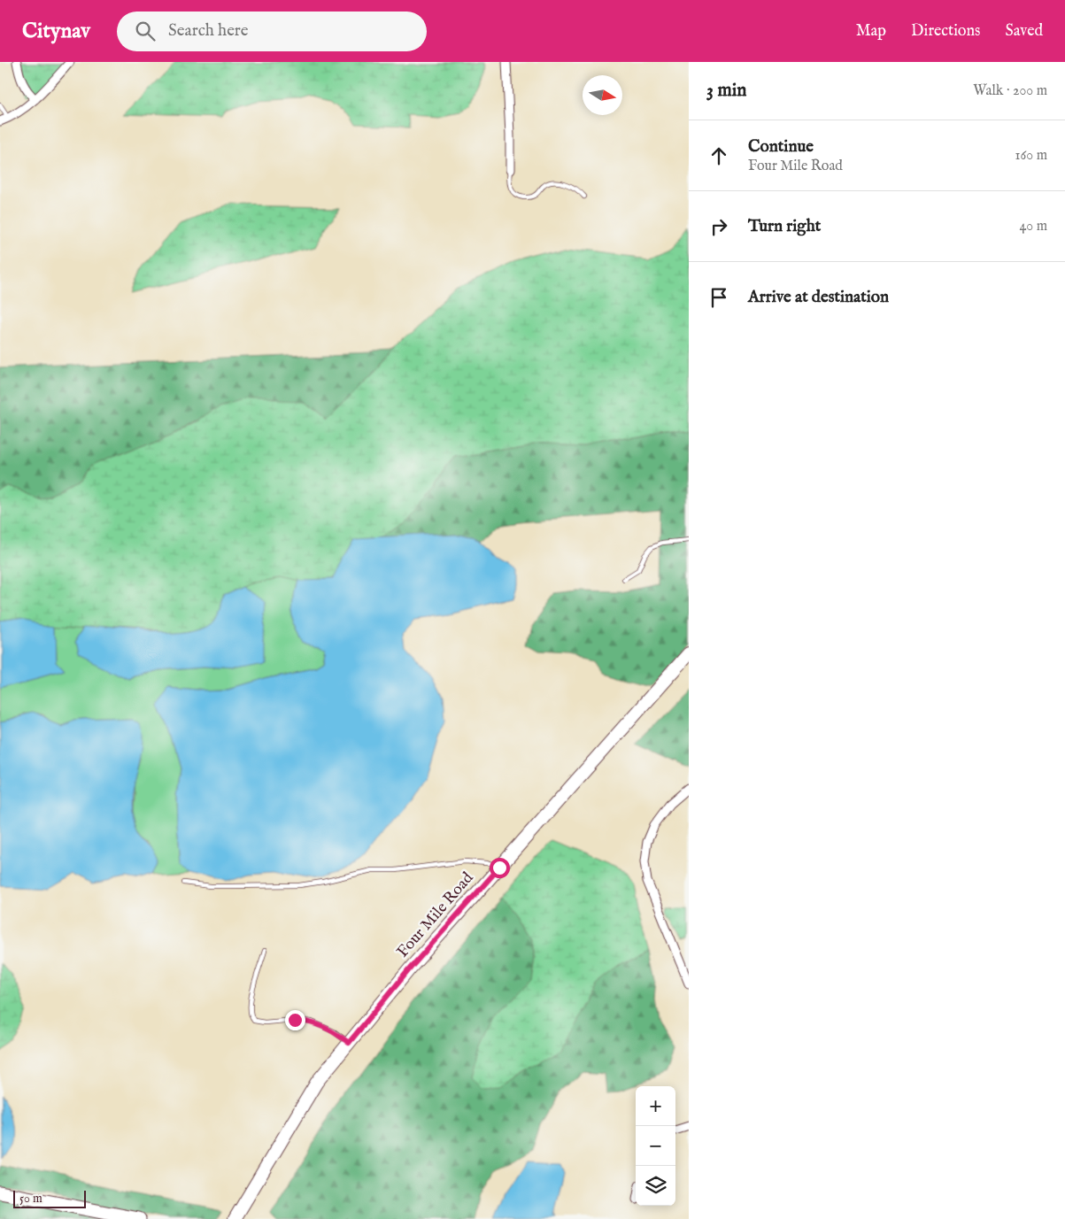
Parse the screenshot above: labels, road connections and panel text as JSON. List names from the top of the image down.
{
  "streets": {
    "main road": ["Four Mile Road"]
  },
  "scale_bar": "50 m",
  "north": "right",
  "page": {
    "header": "Citynav",
    "search": "Search here",
    "nav": ["Map", "Directions", "Saved"],
    "heading": ["3 min", "Walk · 200 m"],
    "list": [
      ["Continue", "Four Mile Road", "160 m"],
      ["Turn right", "40 m"],
      "Arrive at destination"
    ],
    "map_buttons": ["+", "−"],
    "scale": "50 m"
  }
}
